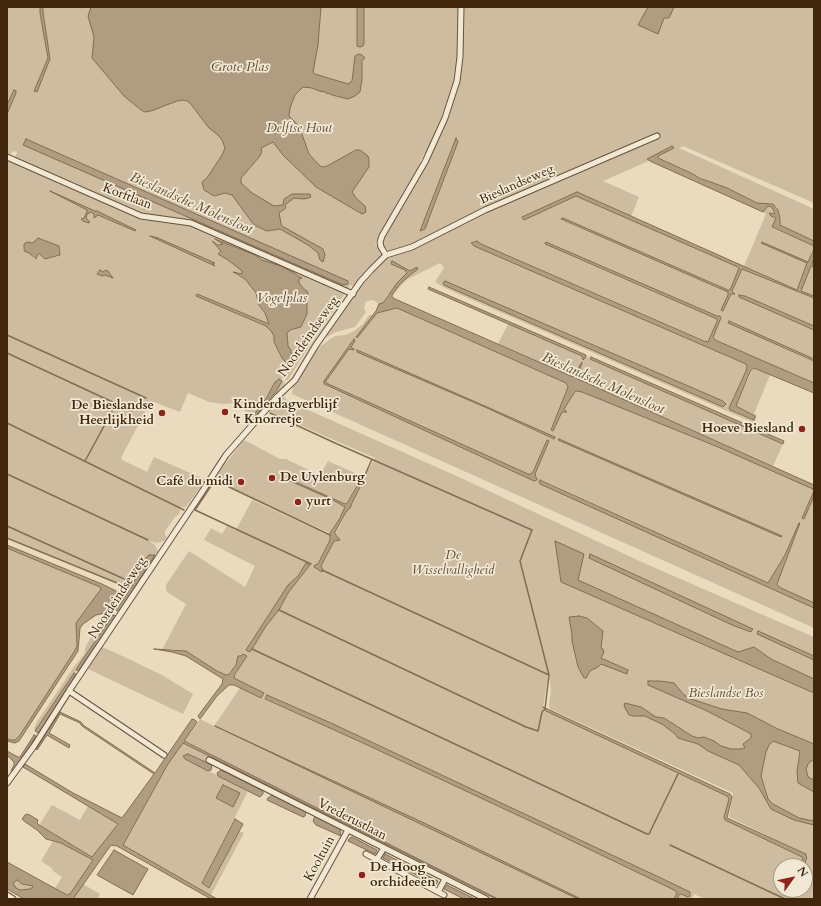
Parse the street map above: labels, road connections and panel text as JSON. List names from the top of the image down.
{
  "streets": {
    "street": [
      "Bieslandseweg",
      "Korftlaan",
      "Noordeindseweg",
      "Vrederustlaan",
      "Kooltuin"
    ]
  },
  "crossings": [
    ["Bieslandseweg", "Noordeindseweg"],
    ["Korftlaan", "Noordeindseweg"],
    ["Vrederustlaan", "Kooltuin"]
  ],
  "water": ["Grote Plas", "Bieslandsche Molensloot", "Vogelplas"],
  "parks": ["Delftse Hout", "De Wisselvalligheid", "Bieslandse Bos"],
  "places": [
    "Kinderdagverblijf 't Knorretje",
    "De Bieslandse Heerlijkheid",
    "Hoeve Biesland",
    "De Uylenburg",
    "Café du midi",
    "yurt",
    "De Hoog orchideeën"
  ],
  "north": "top right"
}
